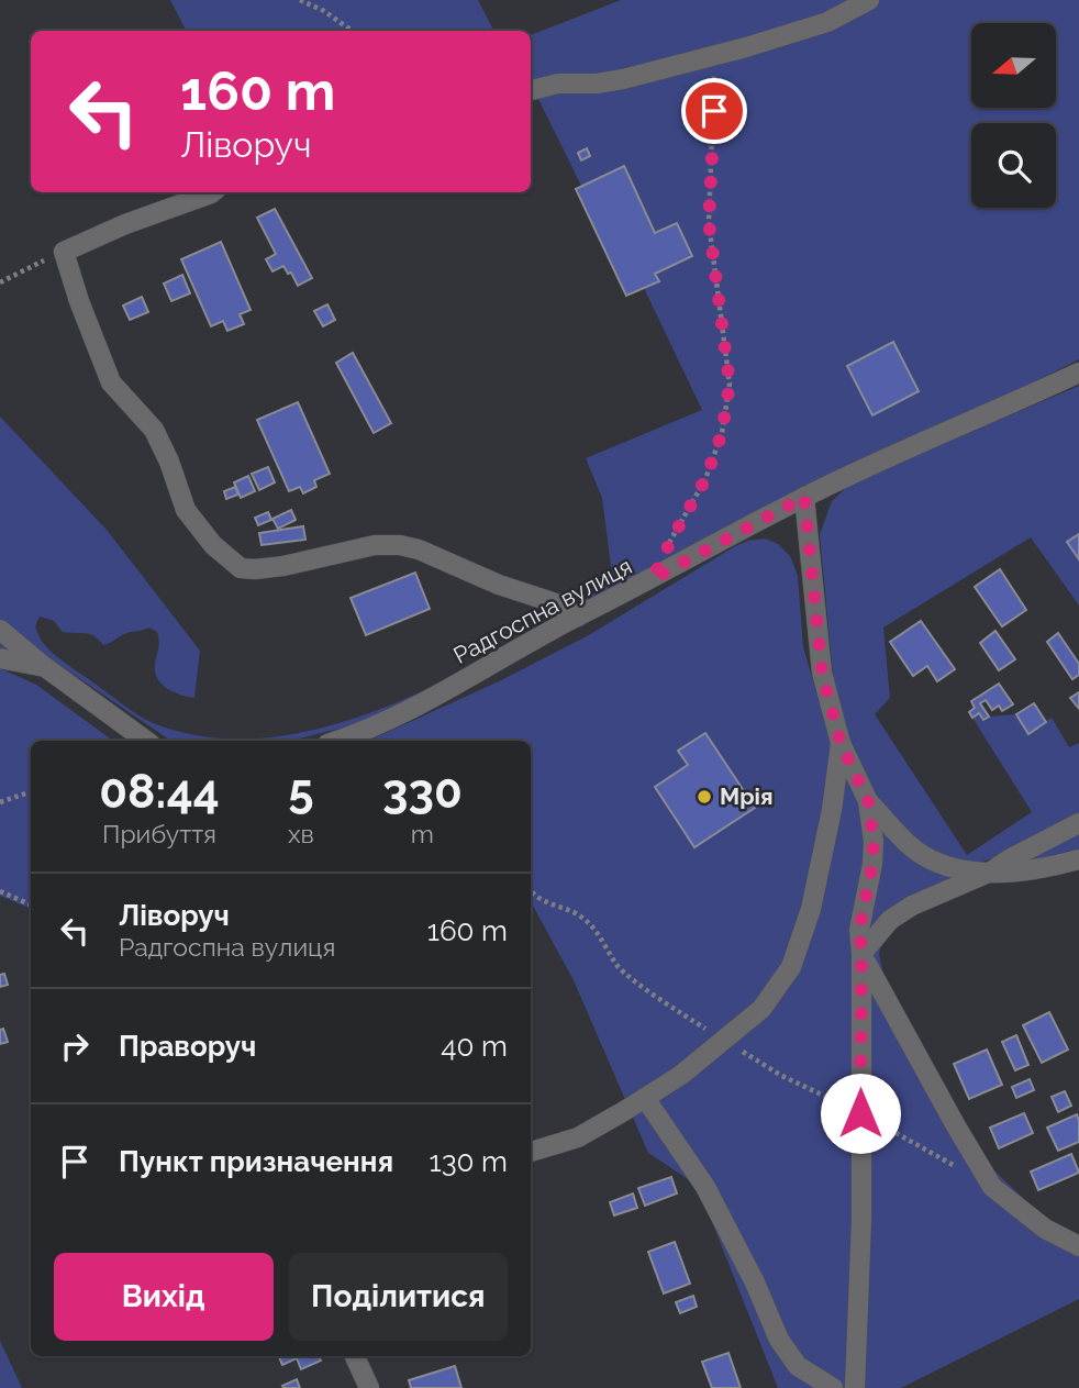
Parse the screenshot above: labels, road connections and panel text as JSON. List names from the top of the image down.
{
  "streets": {
    "street": ["Радгоспна вулиця"]
  },
  "places": ["Мрія"],
  "north": "left",
  "page": {
    "turn": ["160 m", "Ліворуч"],
    "eta": [
      "08:44",
      "Прибуття",
      "5",
      "хв",
      "330",
      "m"
    ],
    "list": [
      {
        "name": "Ліворуч",
        "note": "Радгоспна вулиця",
        "value": "160 m"
      },
      {
        "name": "Праворуч",
        "value": "40 m"
      },
      {
        "name": "Пункт призначення",
        "value": "130 m"
      }
    ],
    "buttons": ["Вихід", "Поділитися"]
  }
}
